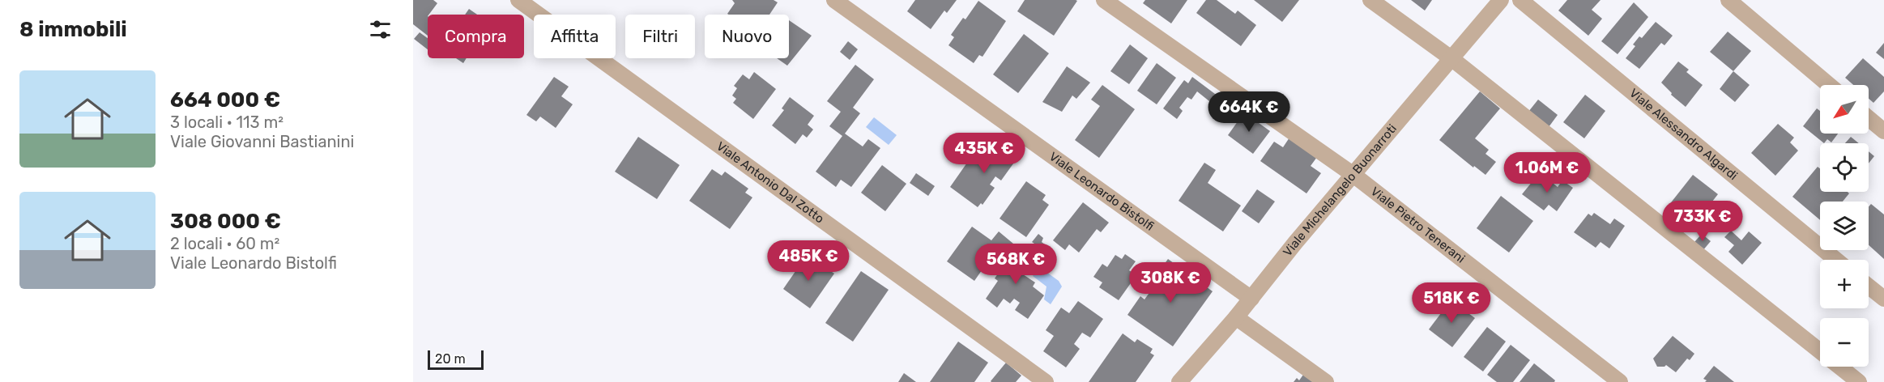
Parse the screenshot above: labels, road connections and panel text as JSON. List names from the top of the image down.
{
  "streets": {
    "street": [
      "Viale Alessandro Algardi",
      "Viale Antonio Dal Zotto",
      "Viale Michelangelo Buonarroti",
      "Viale Leonardo Bistolfi",
      "Viale Pietro Tenerani"
    ]
  },
  "crossings": [
    ["Viale Michelangelo Buonarroti", "Viale Leonardo Bistolfi"],
    ["Viale Michelangelo Buonarroti", "Viale Pietro Tenerani"]
  ],
  "scale_bar": "20 m",
  "north": "bottom left",
  "page": {
    "heading": "8 immobili",
    "chip": [
      "Compra",
      "Affitta",
      "Filtri",
      "Nuovo"
    ],
    "list": [
      {
        "name": "664 000 €",
        "note": "3 locali · 113 m² · Viale Giovanni Bastianini"
      },
      {
        "name": "308 000 €",
        "note": "2 locali · 60 m² · Viale Leonardo Bistolfi"
      }
    ],
    "map_buttons": ["+", "−"],
    "price": [
      "664K €",
      "435K €",
      "1.06M €",
      "733K €",
      "485K €",
      "568K €",
      "308K €",
      "518K €"
    ],
    "scale": "20 m"
  }
}
